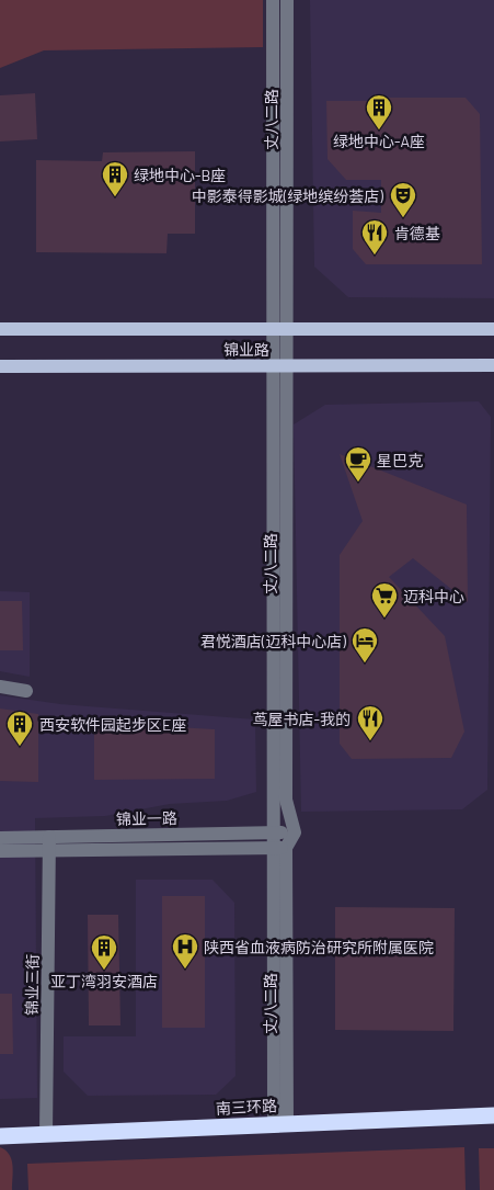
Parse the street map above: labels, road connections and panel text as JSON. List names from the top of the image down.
{
  "streets": {
    "highway": ["南三环路"],
    "main road": ["锦业路"],
    "street": ["丈八二路", "锦业一路", "锦业三街"]
  },
  "crossings": [
    ["丈八二路", "锦业路"],
    ["丈八二路", "锦业一路"],
    ["丈八二路", "南三环路"],
    ["锦业一路", "锦业三街"],
    ["锦业三街", "南三环路"]
  ],
  "places": {
    "building": [
      "绿地中心-A座",
      "绿地中心-B座",
      "西安软件园起步区E座",
      "亚丁湾羽安酒店"
    ],
    "theatre": ["中影泰得影城(绿地缤纷荟店)"],
    "restaurant": ["肯德基", "茑屋书店-我的"],
    "cafe": ["星巴克"],
    "supermarket": ["迈科中心"],
    "hotel": ["君悦酒店(迈科中心店)"],
    "hospital": ["陕西省血液病防治研究所附属医院"]
  }
}
